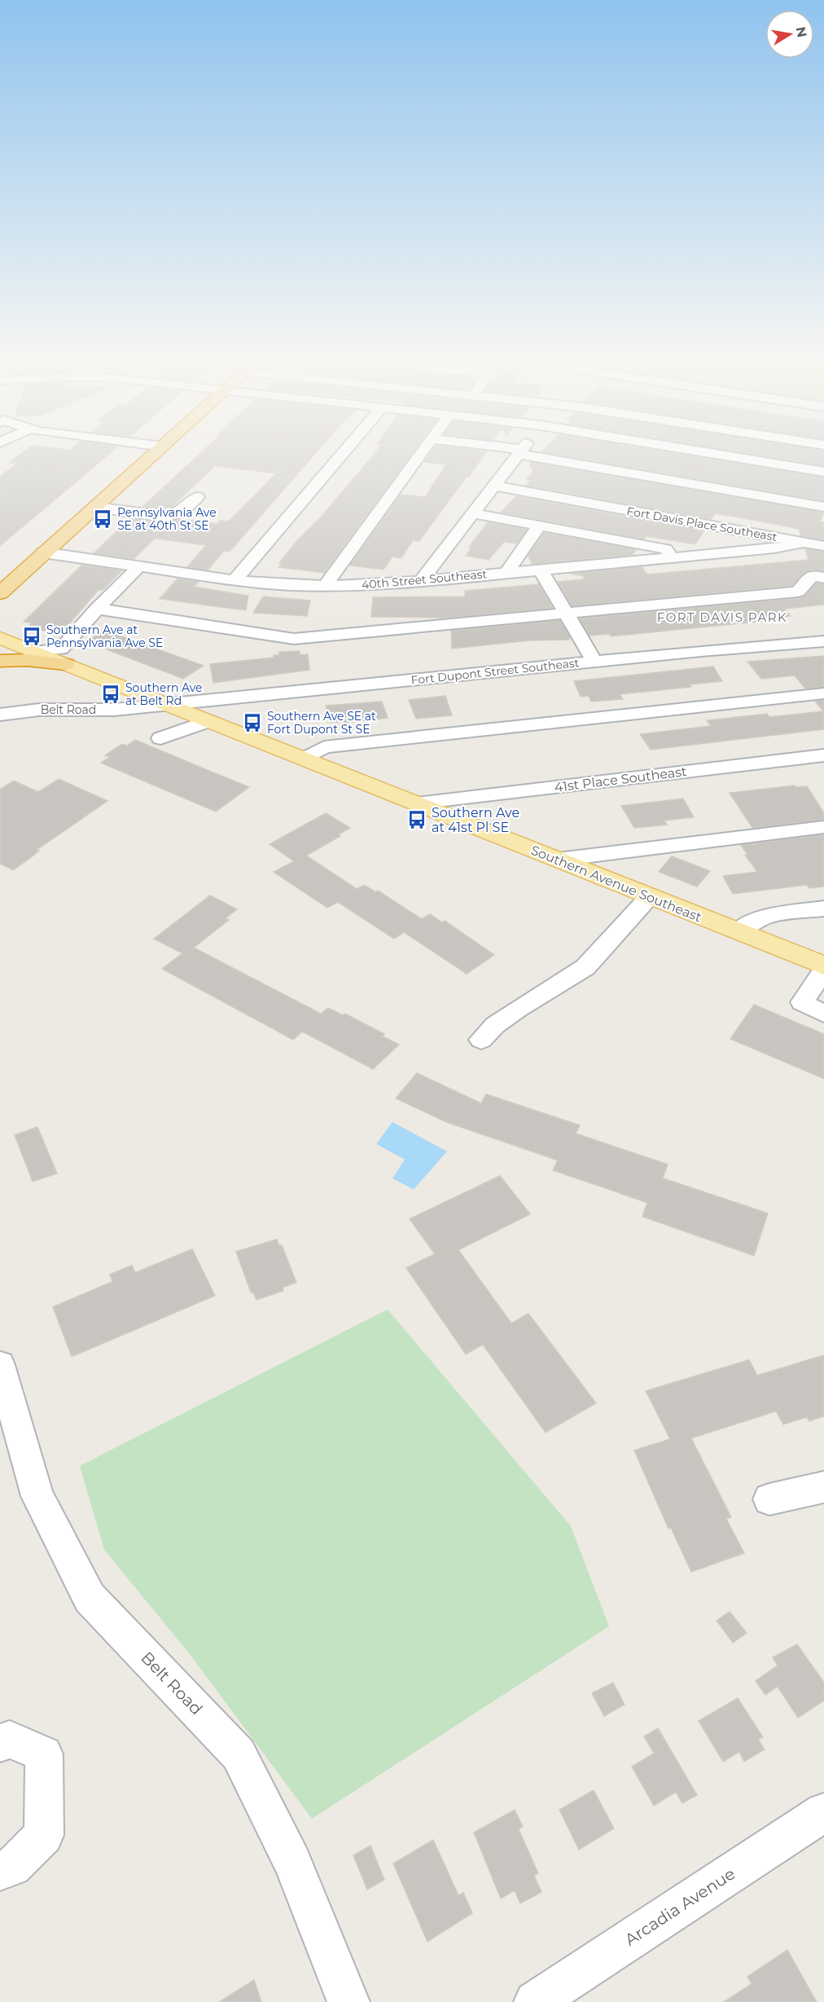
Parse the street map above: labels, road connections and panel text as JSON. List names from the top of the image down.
{
  "streets": {
    "main road": ["Southern Avenue Southeast"],
    "street": [
      "Fort Davis Place Southeast",
      "40th Street Southeast",
      "Fort Dupont Street Southeast",
      "Belt Road",
      "41st Place Southeast",
      "Arcadia Avenue"
    ]
  },
  "crossings": [
    ["Fort Davis Place Southeast", "40th Street Southeast"],
    ["Fort Dupont Street Southeast", "Belt Road"],
    ["Fort Dupont Street Southeast", "Southern Avenue Southeast"],
    ["Belt Road", "Southern Avenue Southeast"],
    ["41st Place Southeast", "Southern Avenue Southeast"]
  ],
  "districts": ["FORT DAVIS PARK"],
  "places": {
    "bus stop": [
      "Pennsylvania Ave SE at 40th St SE",
      "Southern Ave at Pennsylvania Ave SE",
      "Southern Ave at Belt Rd",
      "Southern Ave SE at Fort Dupont St SE",
      "Southern Ave at 41st Pl SE"
    ]
  },
  "north": "right"
}
